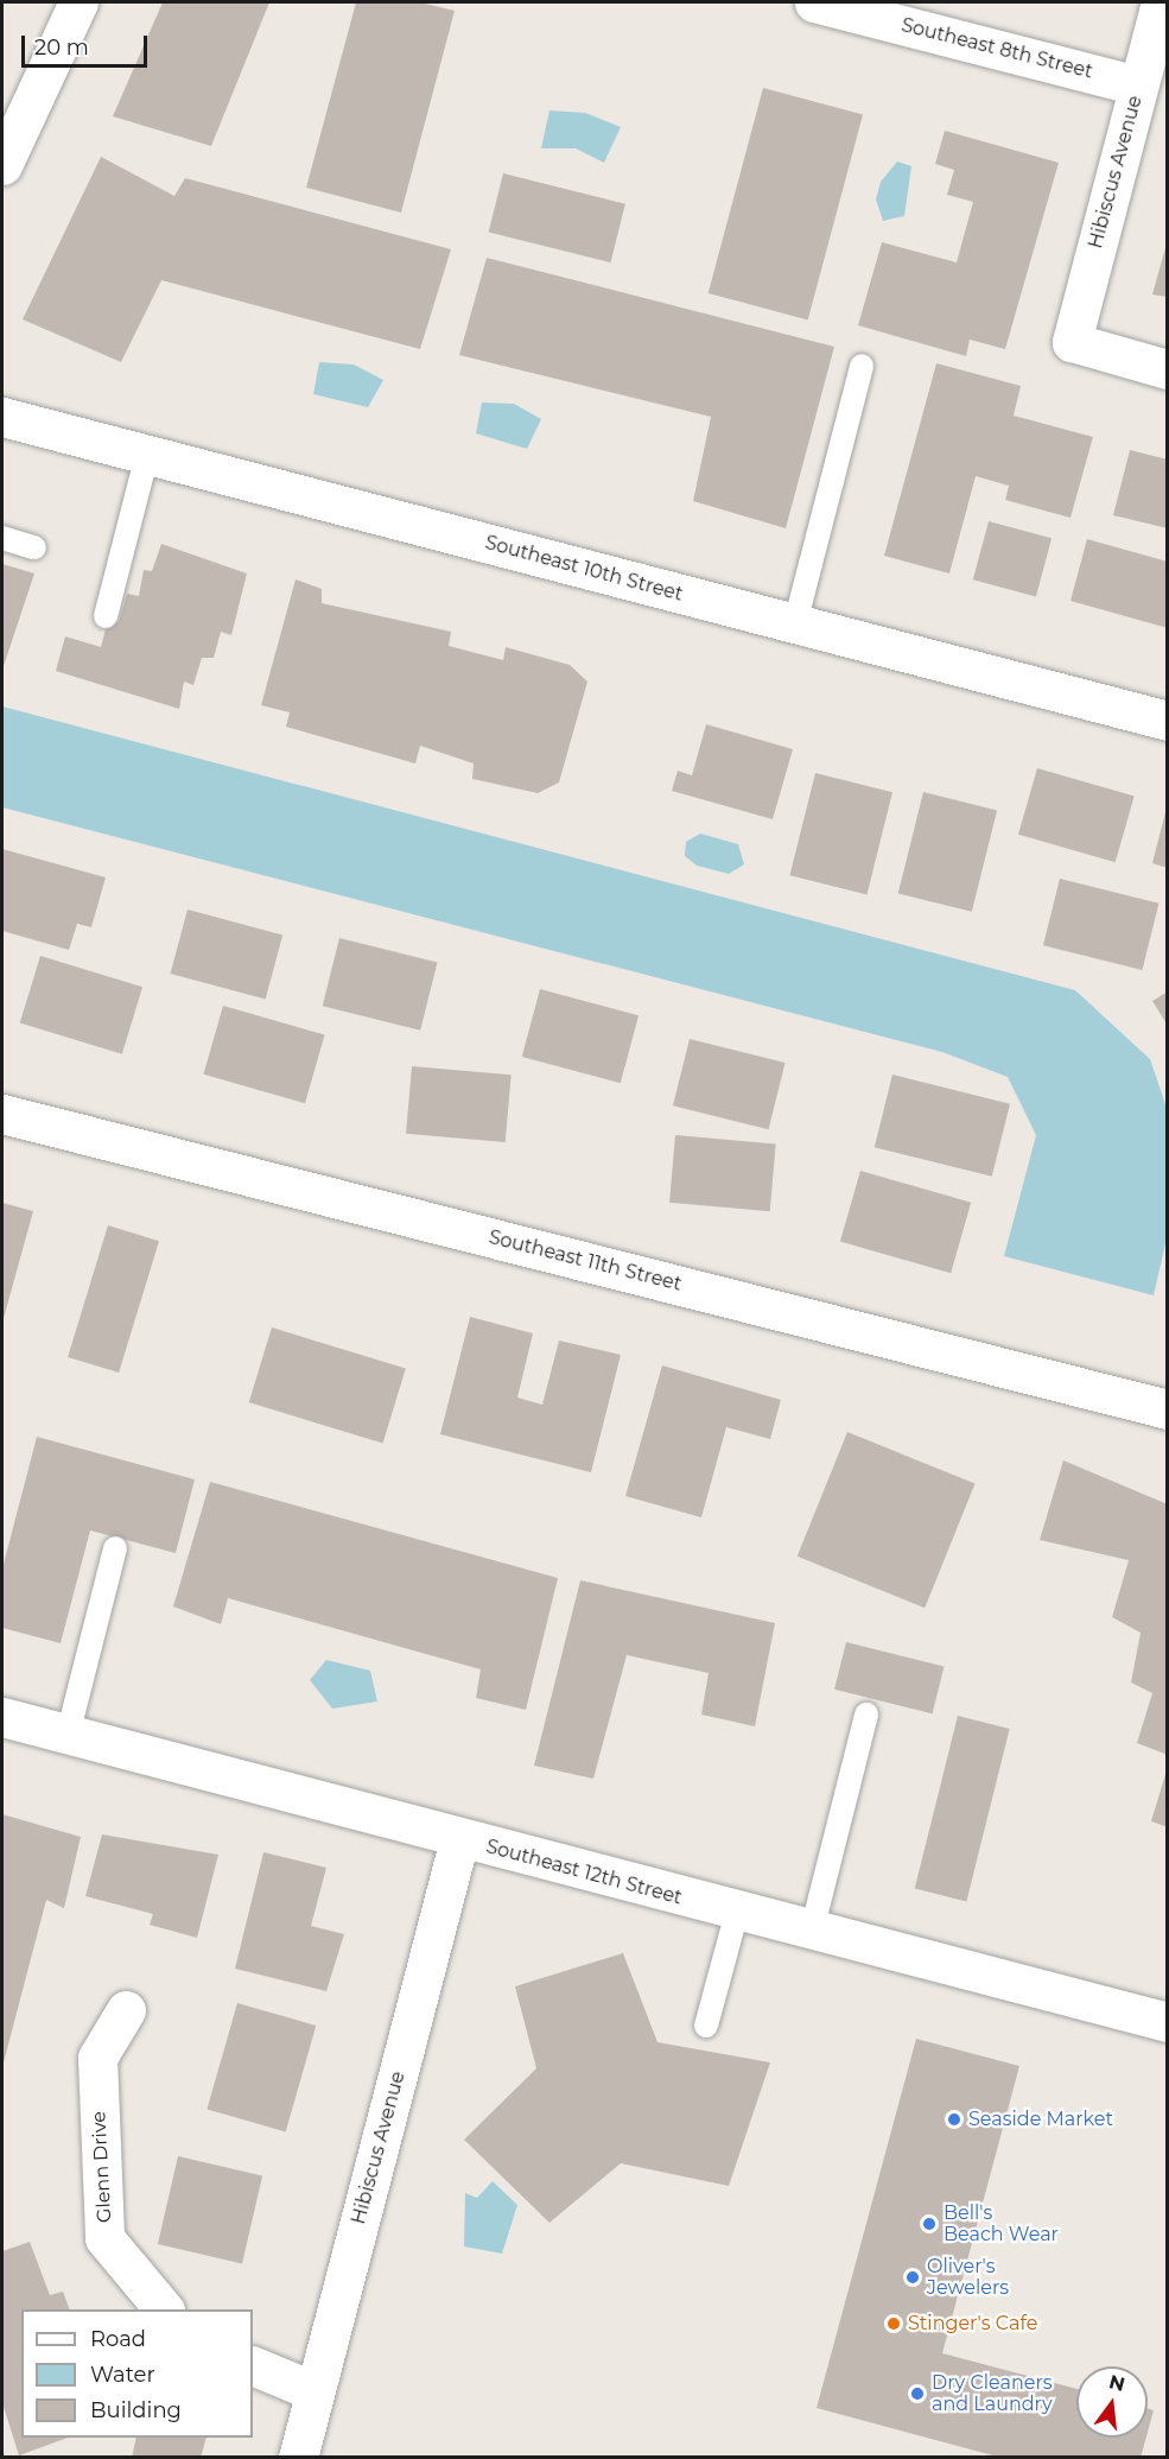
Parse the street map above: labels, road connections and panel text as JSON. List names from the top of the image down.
{
  "streets": {
    "street": [
      "Southeast 8th Street",
      "Hibiscus Avenue",
      "Southeast 10th Street",
      "Southeast 11th Street",
      "Southeast 12th Street",
      "Glenn Drive"
    ]
  },
  "crossings": [
    ["Southeast 8th Street", "Hibiscus Avenue"],
    ["Hibiscus Avenue", "Southeast 12th Street"]
  ],
  "places": [
    "Seaside Market",
    "Bell's Beach Wear",
    "Oliver's Jewelers",
    "Stinger's Cafe",
    "Dry Cleaners and Laundry"
  ],
  "legend": ["Road", "Water", "Building"],
  "scale_bar": "20 m",
  "north": "top"
}
